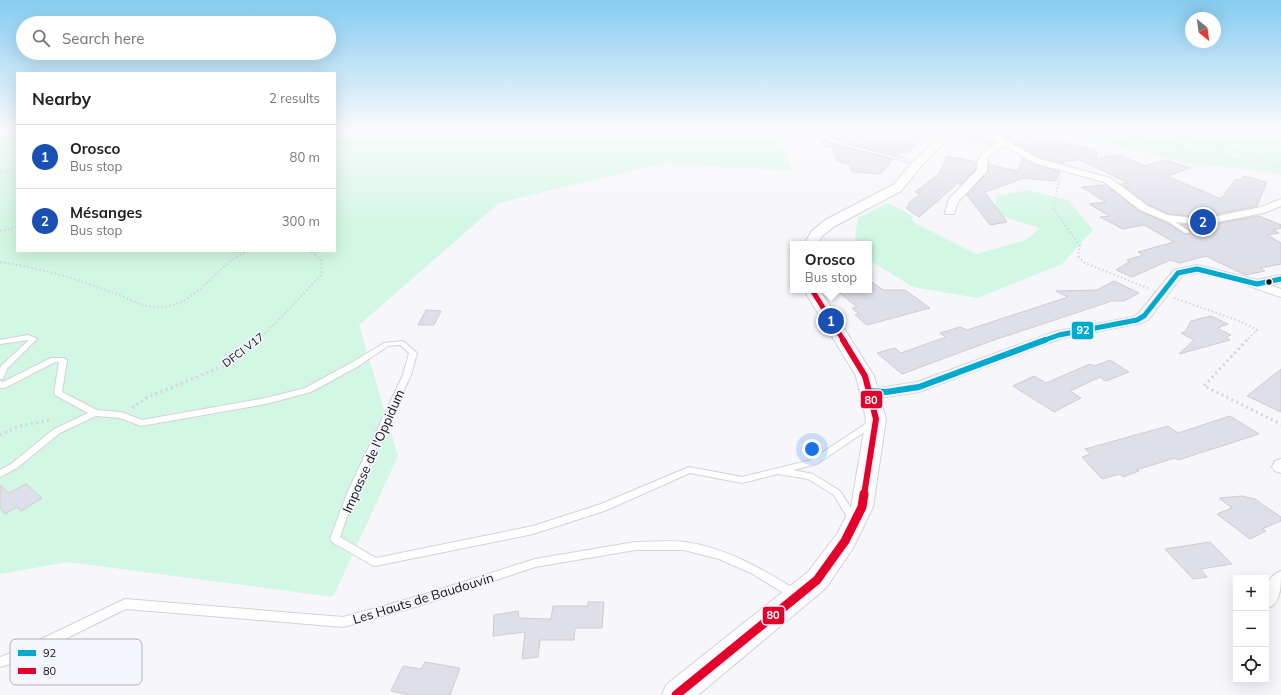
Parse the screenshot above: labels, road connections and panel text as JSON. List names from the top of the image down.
{
  "streets": {
    "lane": ["Impasse de l'Oppidum", "Les Hauts de Baudouvin"],
    "path": ["DFCI V17"]
  },
  "crossings": [
    ["DFCI V17", "Impasse de l'Oppidum"]
  ],
  "lines": ["transit line 92", "transit line 80"],
  "legend": ["92", "80"],
  "north": "bottom right",
  "page": {
    "search": "Search here",
    "heading": ["Nearby", "2 results"],
    "list": [
      {
        "mark": "1",
        "name": "Orosco",
        "note": "Bus stop",
        "value": "80 m"
      },
      {
        "mark": "2",
        "name": "Mésanges",
        "note": "Bus stop",
        "value": "300 m"
      }
    ],
    "pins": ["2", "1"],
    "popup": ["Orosco", "Bus stop"],
    "map_buttons": ["+", "−"]
  }
}
